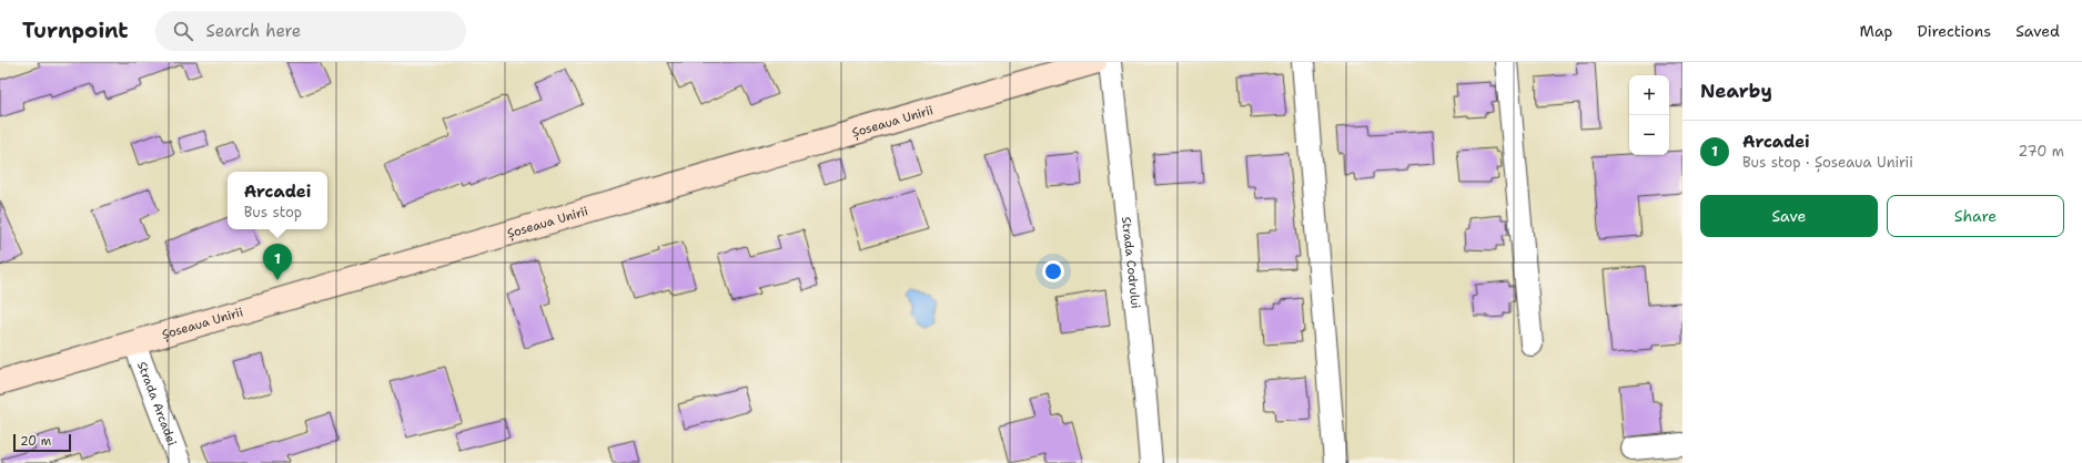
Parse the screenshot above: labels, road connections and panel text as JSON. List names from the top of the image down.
{
  "streets": {
    "main road": ["Șoseaua Unirii"],
    "street": ["Strada Codrului", "Strada Arcadei"]
  },
  "crossings": [
    ["Șoseaua Unirii", "Strada Arcadei"]
  ],
  "scale_bar": "20 m",
  "page": {
    "header": "Turnpoint",
    "search": "Search here",
    "nav": ["Map", "Directions", "Saved"],
    "heading": "Nearby",
    "map_buttons": ["+", "−"],
    "list": [
      {
        "mark": "1",
        "name": "Arcadei",
        "note": "Bus stop · Șoseaua Unirii",
        "value": "270 m"
      }
    ],
    "popup": ["Arcadei", "Bus stop"],
    "buttons": ["Save", "Share"],
    "pins": "1",
    "scale": "20 m"
  }
}
